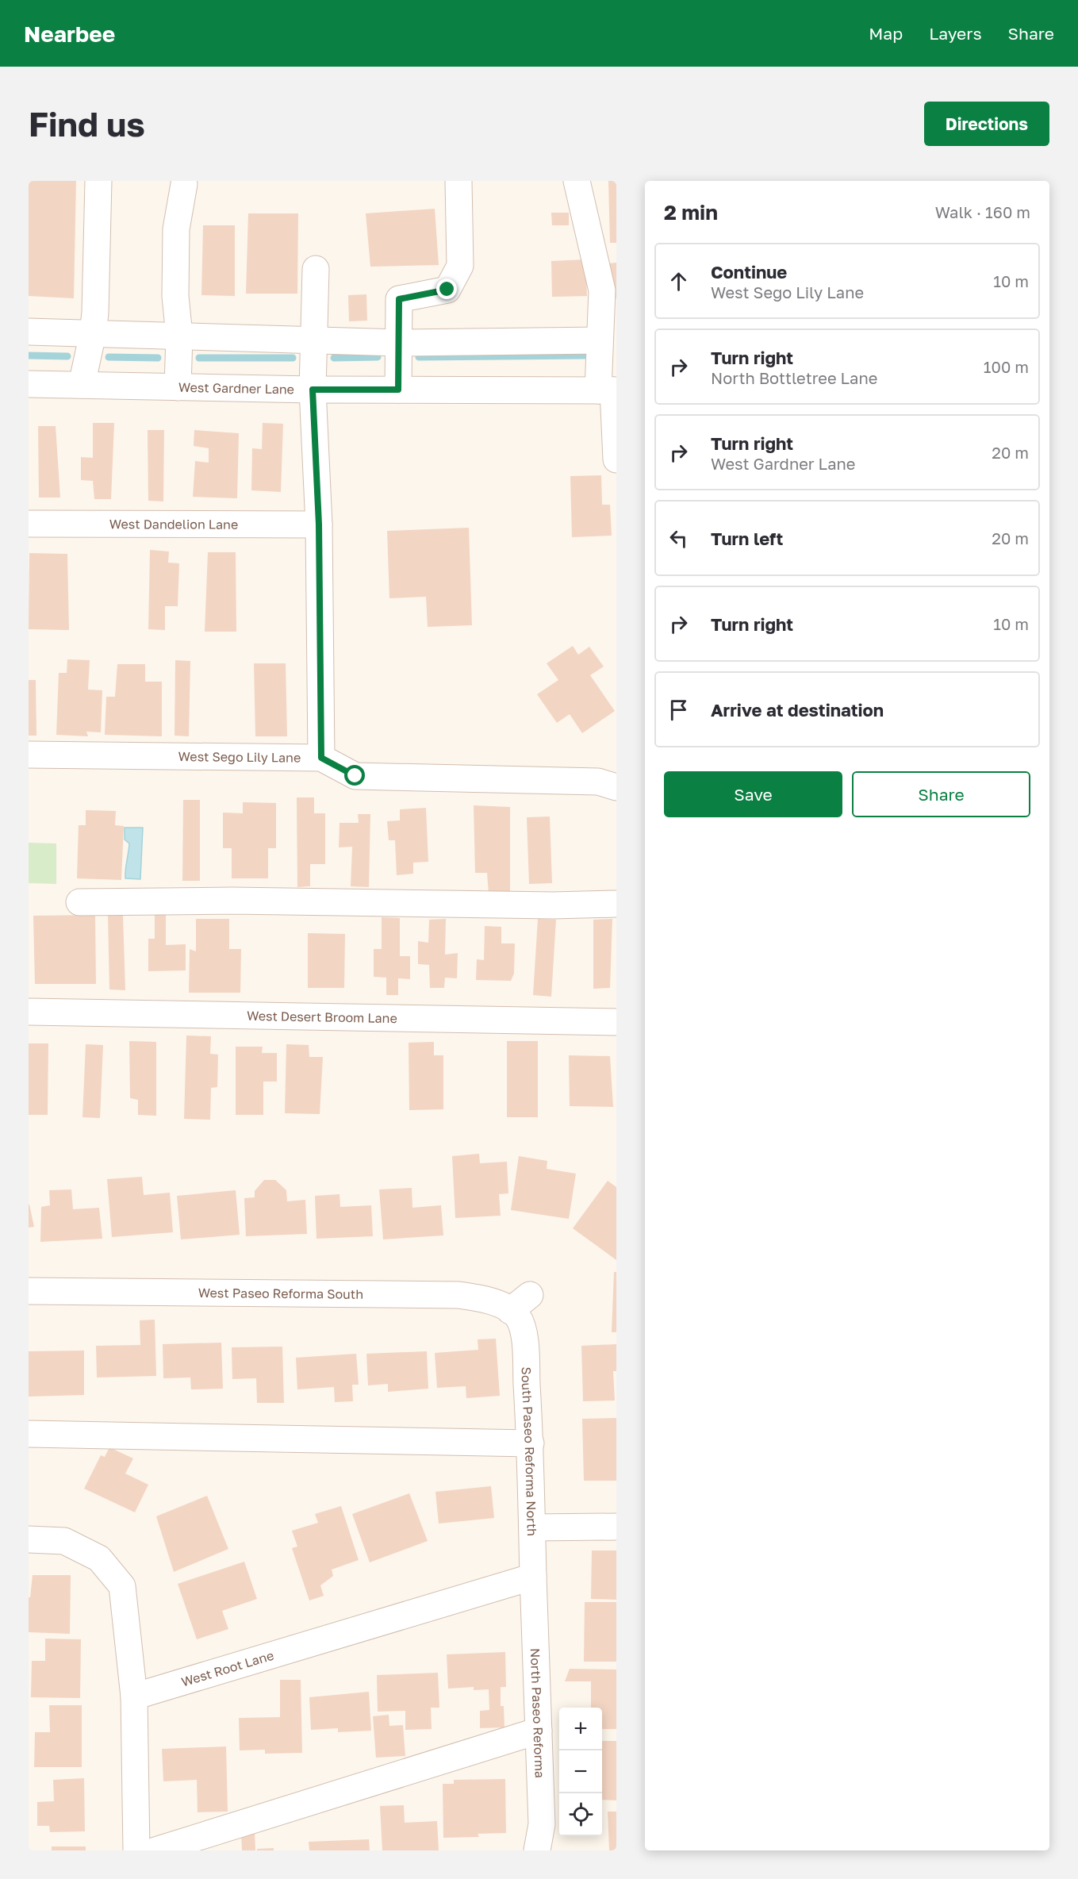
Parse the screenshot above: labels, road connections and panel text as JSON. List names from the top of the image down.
{
  "streets": {
    "street": [
      "West Gardner Lane",
      "West Dandelion Lane",
      "West Sego Lily Lane",
      "West Desert Broom Lane",
      "West Paseo Reforma South",
      "South Paseo Reforma North",
      "West Root Lane",
      "North Paseo Reforma"
    ]
  },
  "crossings": [
    ["West Paseo Reforma South", "South Paseo Reforma North"],
    ["South Paseo Reforma North", "West Root Lane"],
    ["South Paseo Reforma North", "North Paseo Reforma"],
    ["West Root Lane", "North Paseo Reforma"]
  ],
  "page": {
    "header": "Nearbee",
    "nav": ["Map", "Layers", "Share"],
    "buttons": [
      "Directions",
      ["Save", "Share"]
    ],
    "title": "Find us",
    "heading": ["2 min", "Walk · 160 m"],
    "list": [
      ["Continue", "West Sego Lily Lane", "10 m"],
      ["Turn right", "North Bottletree Lane", "100 m"],
      ["Turn right", "West Gardner Lane", "20 m"],
      ["Turn left", "20 m"],
      ["Turn right", "10 m"],
      "Arrive at destination"
    ],
    "map_buttons": ["+", "−"]
  }
}
